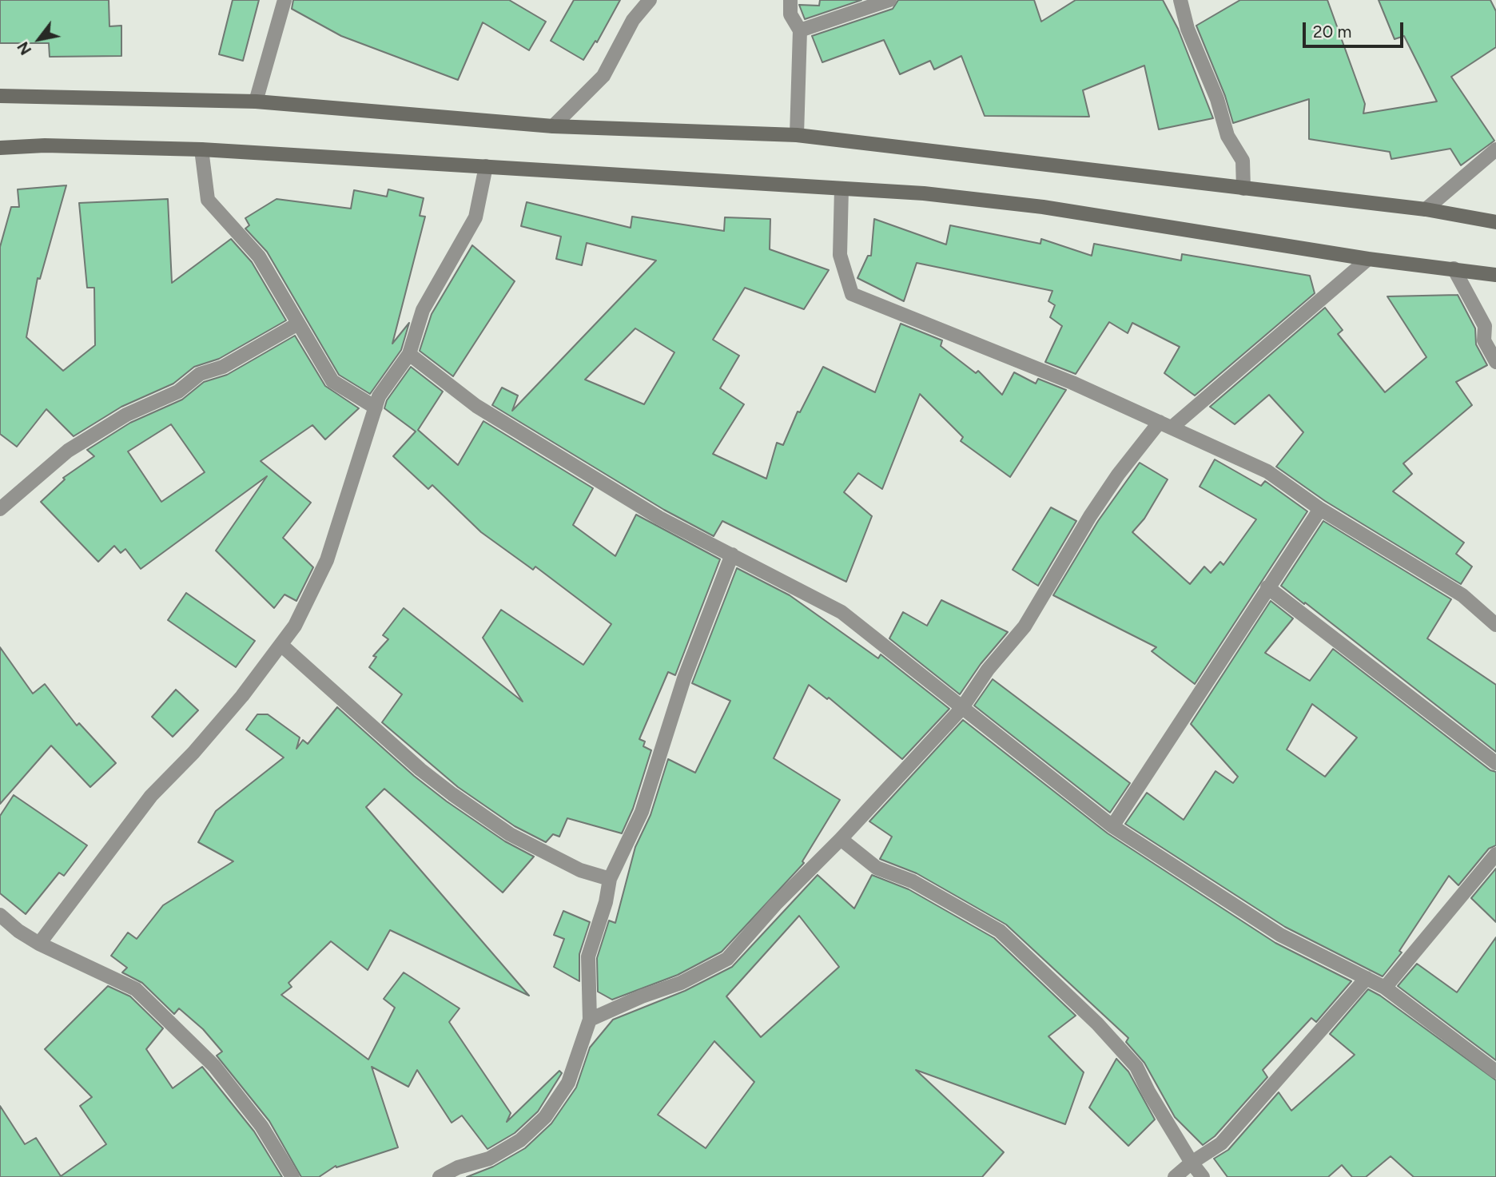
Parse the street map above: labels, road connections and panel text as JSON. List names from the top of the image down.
{
  "scale_bar": "20 m",
  "north": "bottom left"
}
